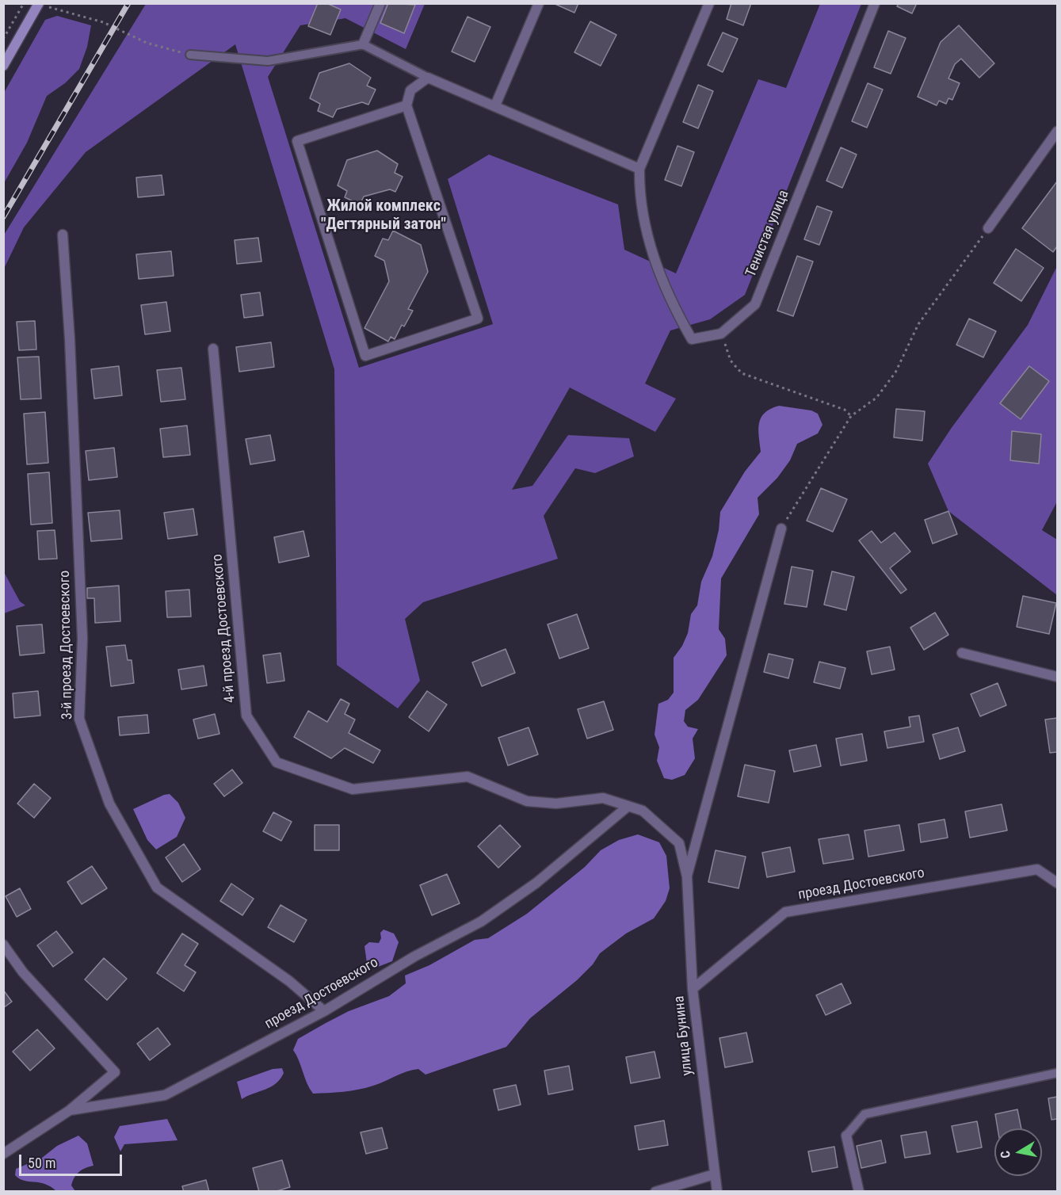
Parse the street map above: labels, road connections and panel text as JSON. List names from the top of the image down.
{
  "streets": {
    "street": [
      "Тенистая улица",
      "4-й проезд Достоевского",
      "3-й проезд Достоевского",
      "проезд Достоевского",
      "улица Бунина"
    ]
  },
  "crossings": [
    ["4-й проезд Достоевского", "проезд Достоевского"],
    ["4-й проезд Достоевского", "улица Бунина"],
    ["3-й проезд Достоевского", "проезд Достоевского"],
    ["проезд Достоевского", "улица Бунина"]
  ],
  "districts": ["Жилой комплекс \"Дегтярный затон\""],
  "scale_bar": "50 m",
  "north": "left"
}
